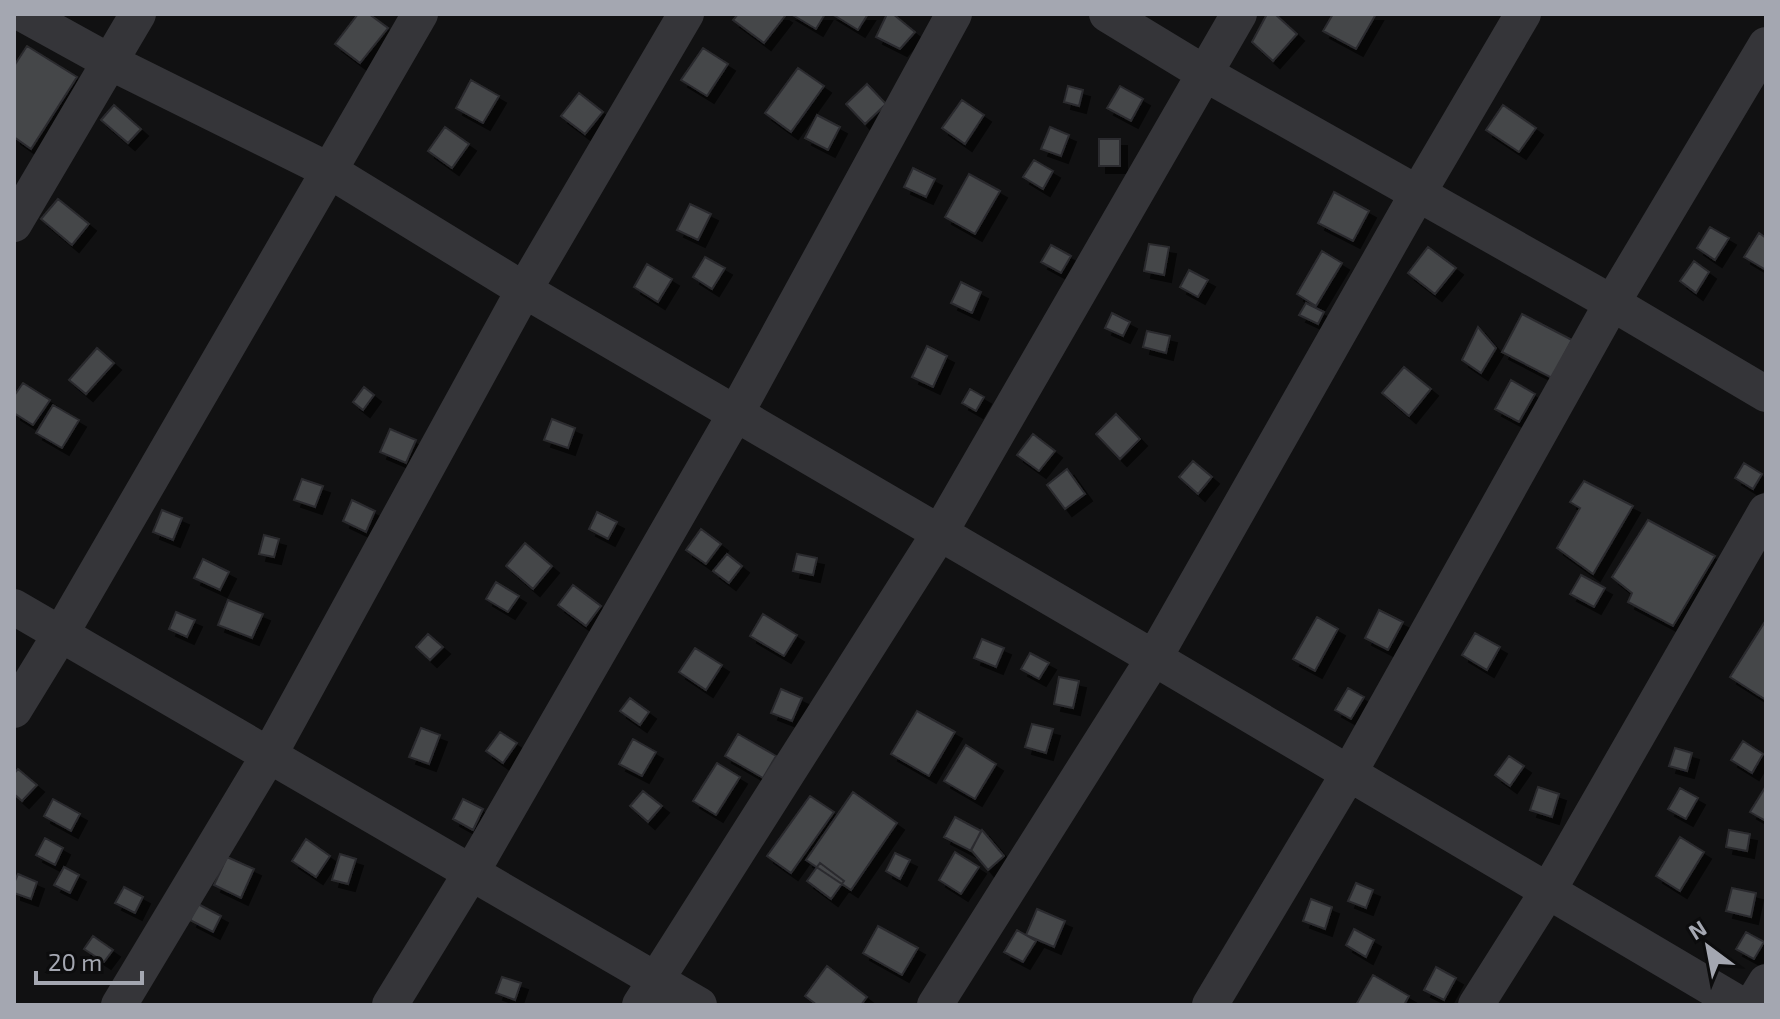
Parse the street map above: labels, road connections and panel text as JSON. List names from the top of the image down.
{
  "scale_bar": "20 m",
  "north": "top left"
}
